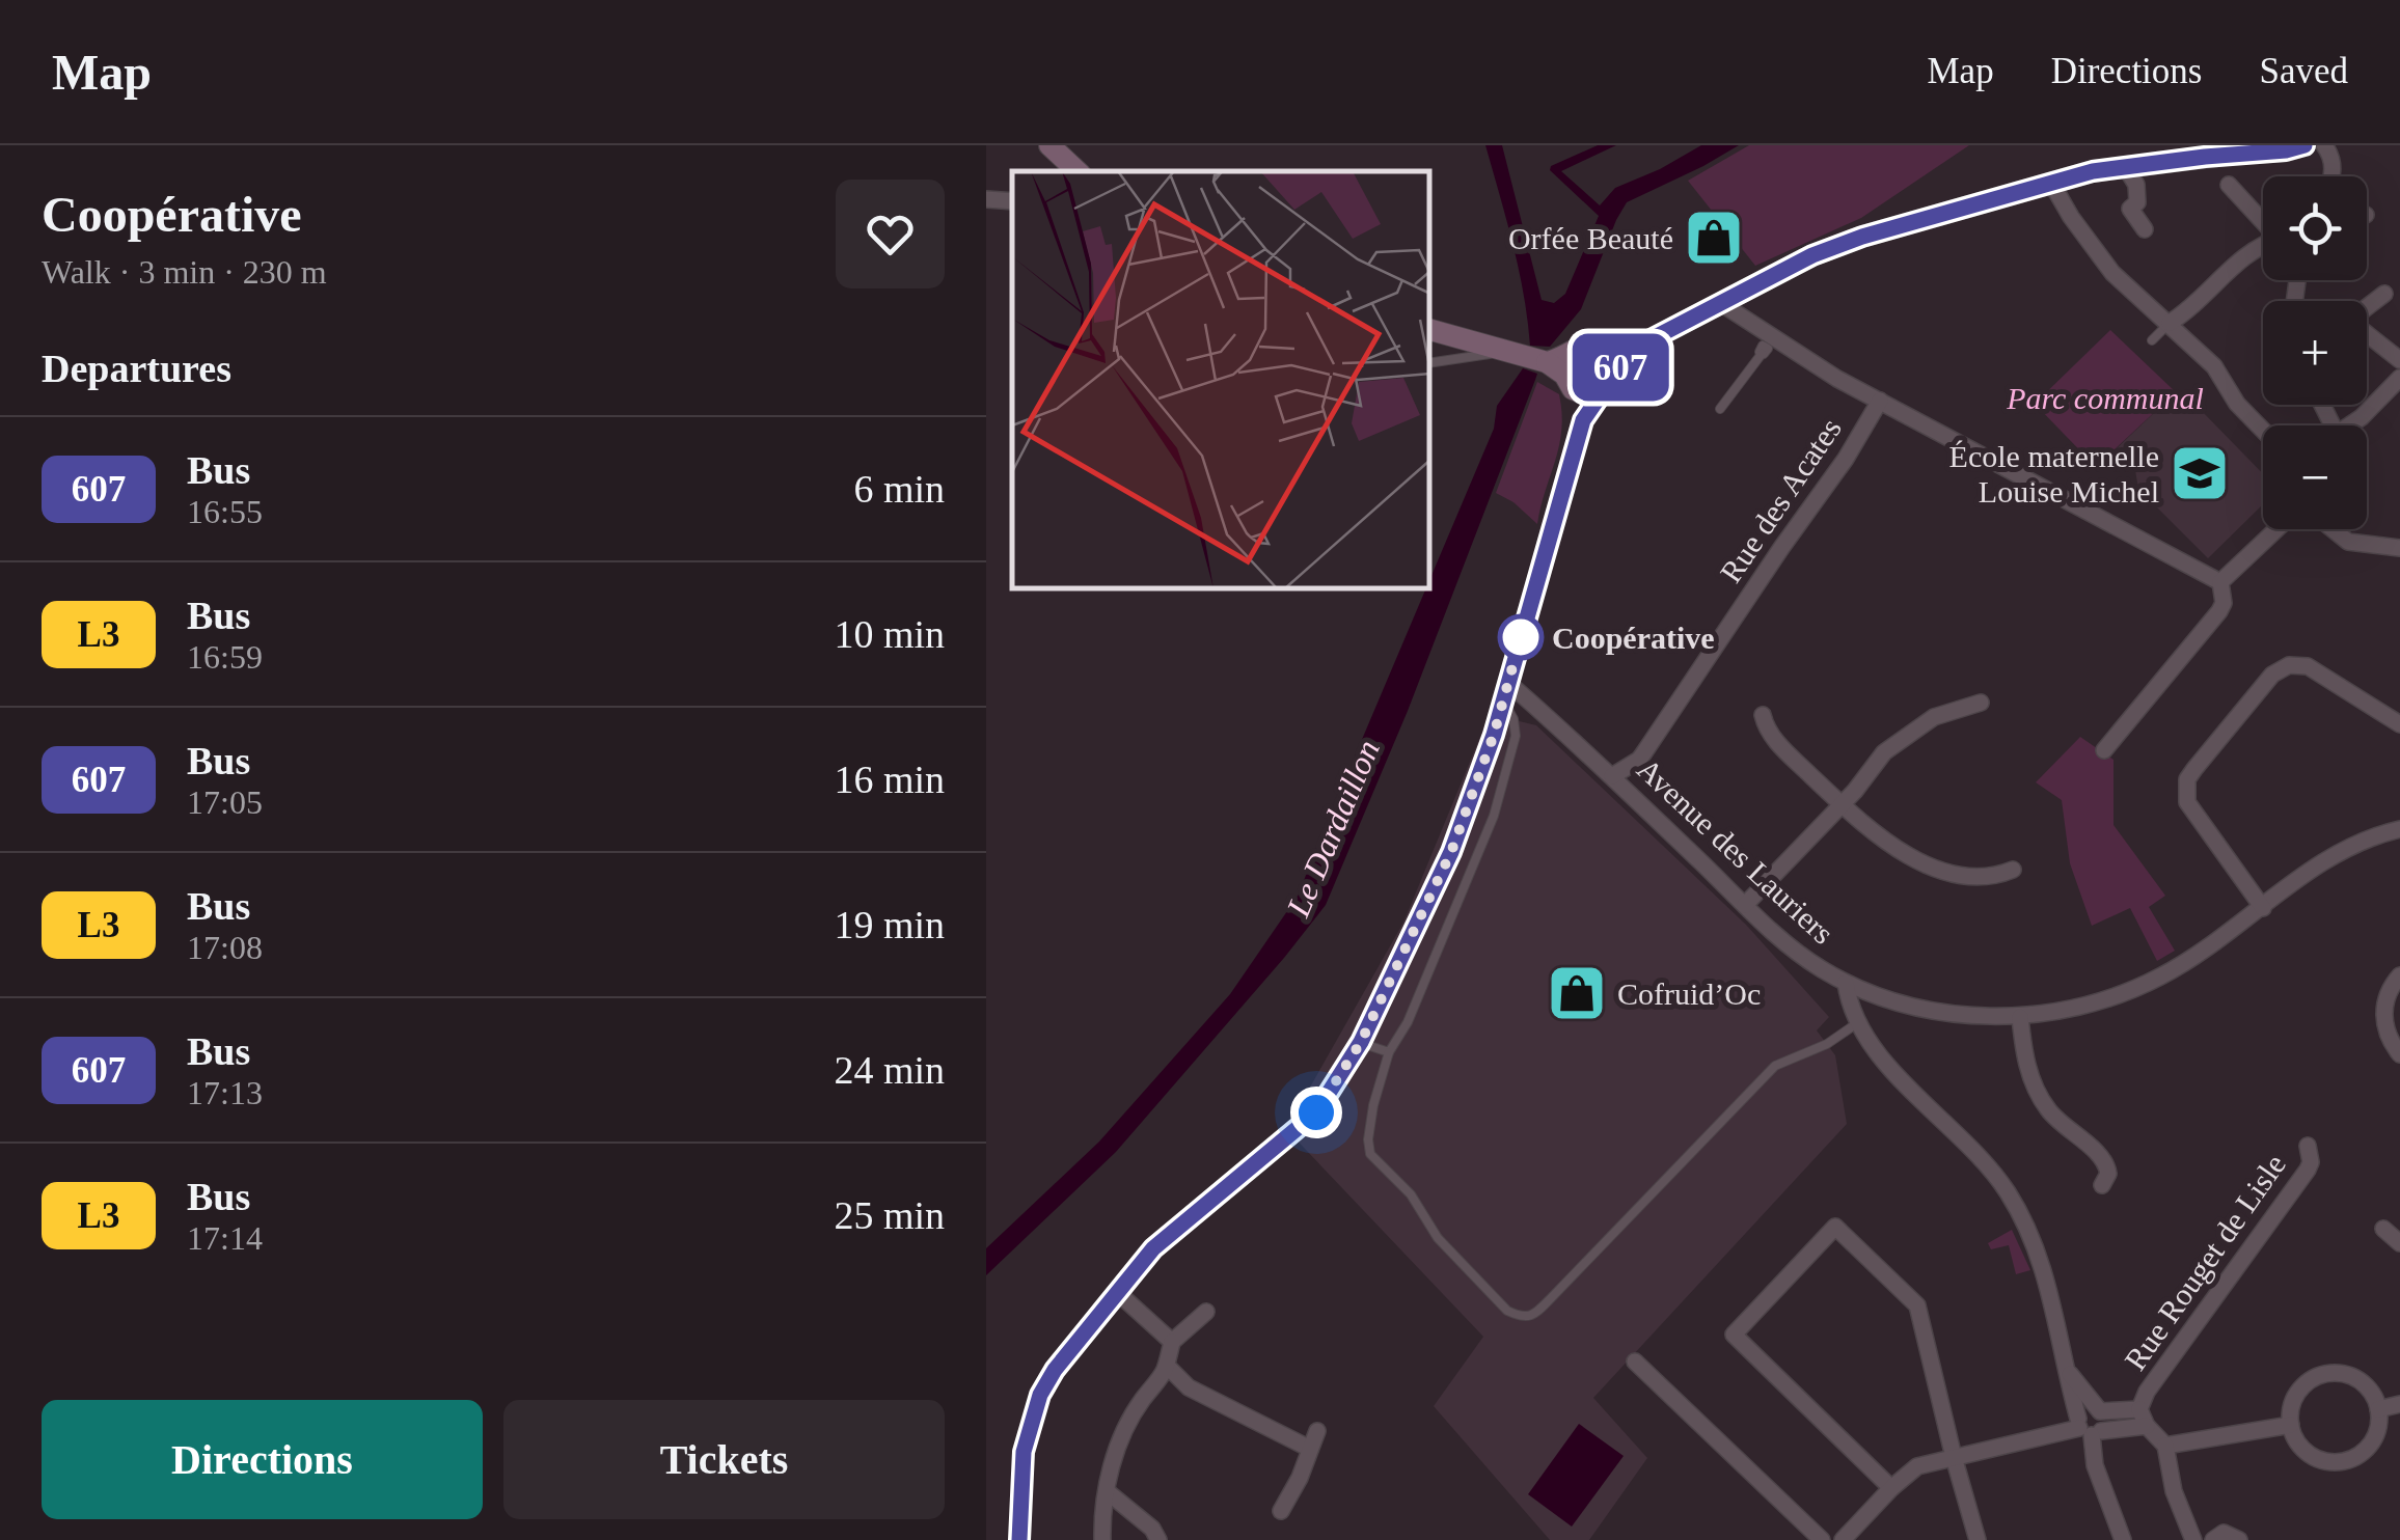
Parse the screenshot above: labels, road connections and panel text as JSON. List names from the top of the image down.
{
  "streets": {
    "street": ["Rue des Acates", "Avenue des Lauriers", "Rue Rouget de Lisle"]
  },
  "crossings": [
    ["Rue des Acates", "Avenue des Lauriers"]
  ],
  "water": ["Le Dardaillon"],
  "parks": ["Parc communal"],
  "places": {
    "shop": ["Orfée Beauté", "Cofruid’Oc"],
    "school or university": ["École maternelle Louise Michel"],
    "other": ["Coopérative"]
  },
  "lines": ["bus line 607"],
  "page": {
    "header": "Map",
    "nav": ["Map", "Directions", "Saved"],
    "heading": [
      ["Coopérative", "Walk · 3 min · 230 m"],
      "Departures"
    ],
    "on_map": "607",
    "map_buttons": ["+", "−"],
    "list": [
      {
        "mark": "607",
        "name": "Bus",
        "note": "16:55",
        "value": "6 min"
      },
      {
        "mark": "L3",
        "name": "Bus",
        "note": "16:59",
        "value": "10 min"
      },
      {
        "mark": "607",
        "name": "Bus",
        "note": "17:05",
        "value": "16 min"
      },
      {
        "mark": "L3",
        "name": "Bus",
        "note": "17:08",
        "value": "19 min"
      },
      {
        "mark": "607",
        "name": "Bus",
        "note": "17:13",
        "value": "24 min"
      },
      {
        "mark": "L3",
        "name": "Bus",
        "note": "17:14",
        "value": "25 min"
      }
    ],
    "buttons": ["Directions", "Tickets"]
  }
}
